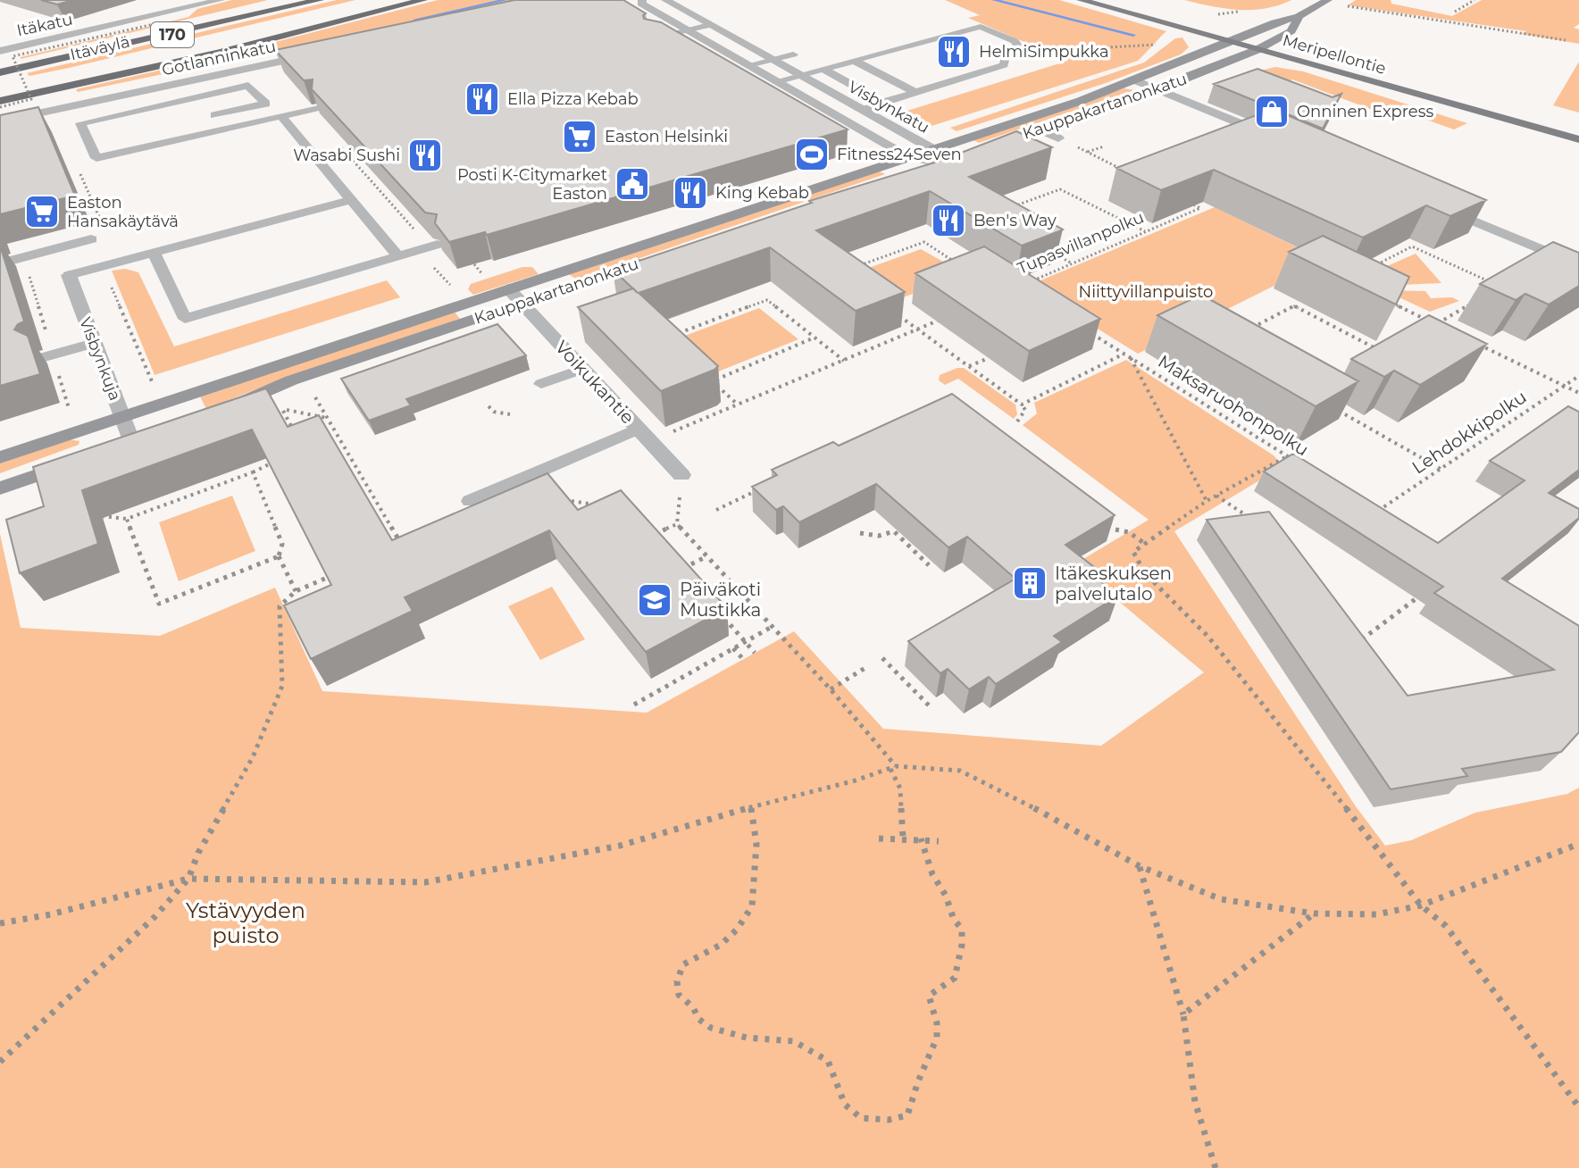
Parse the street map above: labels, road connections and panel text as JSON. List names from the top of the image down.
{
  "streets": {
    "highway": ["170", "Itäväylä"],
    "main road": ["Meripellontie", "Kauppakartanonkatu"],
    "street": [
      "Itäkatu",
      "Gotlanninkatu",
      "Visbynkatu",
      "Visbynkuja",
      "Voikukantie"
    ],
    "path": ["Tupasvillanpolku", "Maksaruohonpolku", "Lehdokkipolku"]
  },
  "crossings": [
    ["Meripellontie", "Kauppakartanonkatu"],
    ["Kauppakartanonkatu", "Visbynkatu"],
    ["Kauppakartanonkatu", "Visbynkuja"],
    ["Kauppakartanonkatu", "Voikukantie"]
  ],
  "parks": ["Niittyvillanpuisto", "Ystävyyden puisto"],
  "places": {
    "restaurant": [
      "HelmiSimpukka",
      "Ella Pizza Kebab",
      "Wasabi Sushi",
      "King Kebab",
      "Ben's Way"
    ],
    "shop": ["Onninen Express"],
    "supermarket": ["Easton Helsinki", "Easton Hansakäytävä"],
    "sports": ["Fitness24Seven"],
    "public building": ["Posti K-Citymarket Easton"],
    "building": ["Itäkeskuksen palvelutalo"],
    "school or university": ["Päiväkoti Mustikka"]
  }
}
